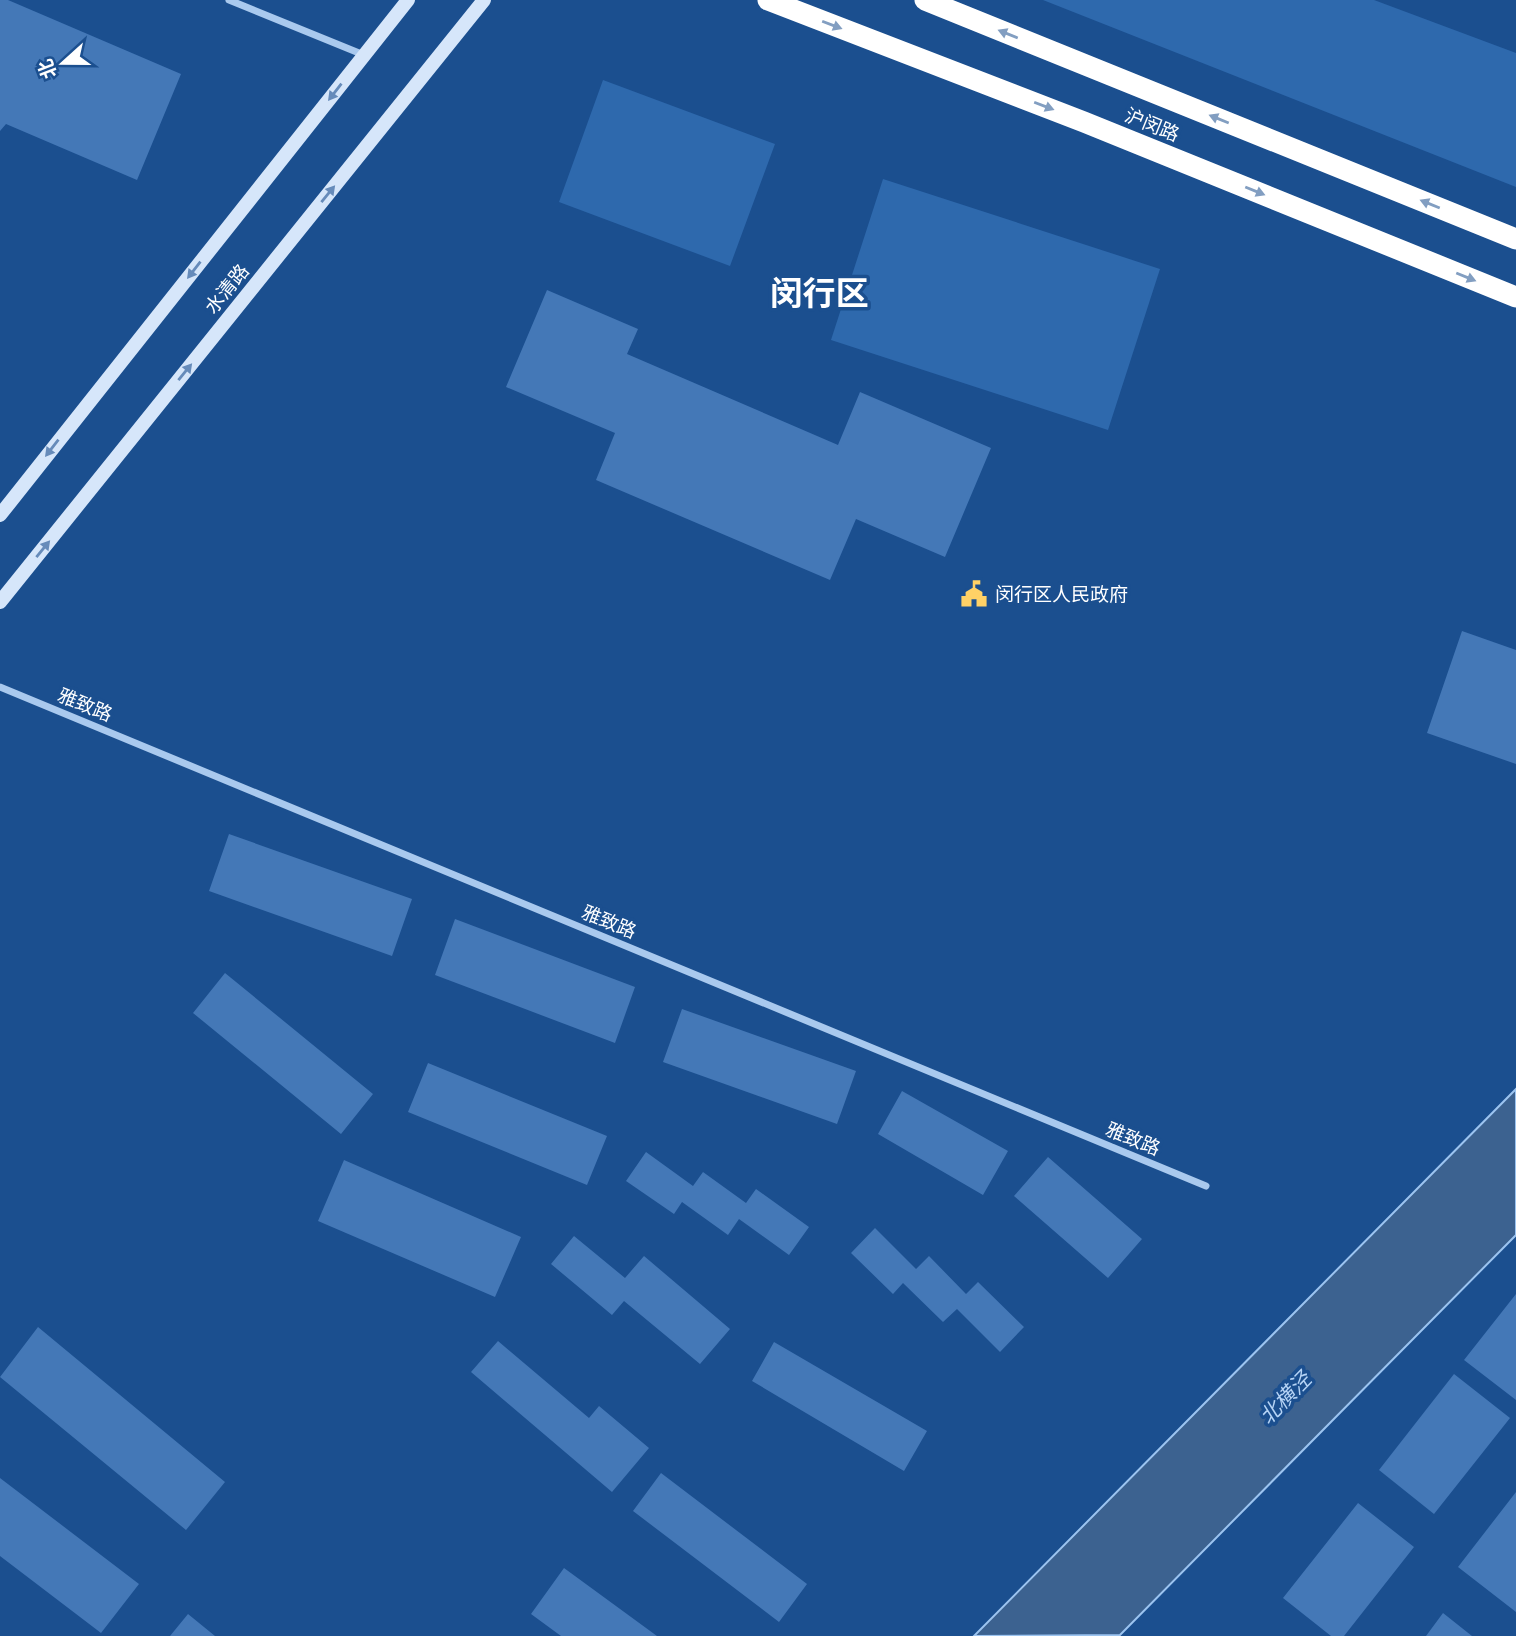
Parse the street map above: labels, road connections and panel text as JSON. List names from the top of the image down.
{
  "streets": {
    "highway": ["沪闵路"],
    "main road": ["水清路"],
    "street": ["雅致路"]
  },
  "districts": ["闵行区"],
  "water": ["北横泾"],
  "places": {
    "public building": ["闵行区人民政府"]
  },
  "north": "left"
}
